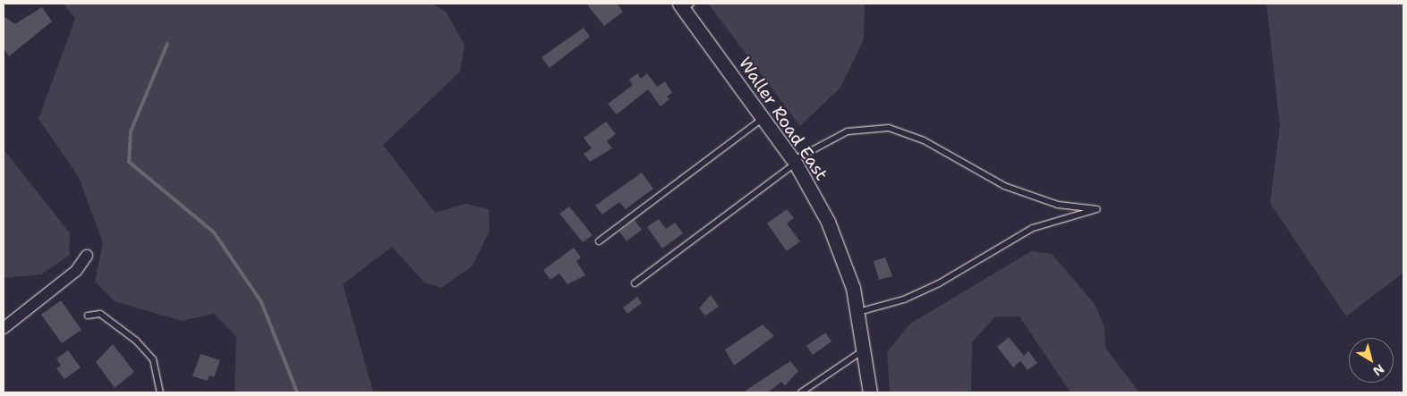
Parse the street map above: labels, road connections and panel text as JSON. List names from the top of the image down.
{
  "streets": {
    "street": ["Waller Road East"]
  },
  "north": "bottom right"
}
